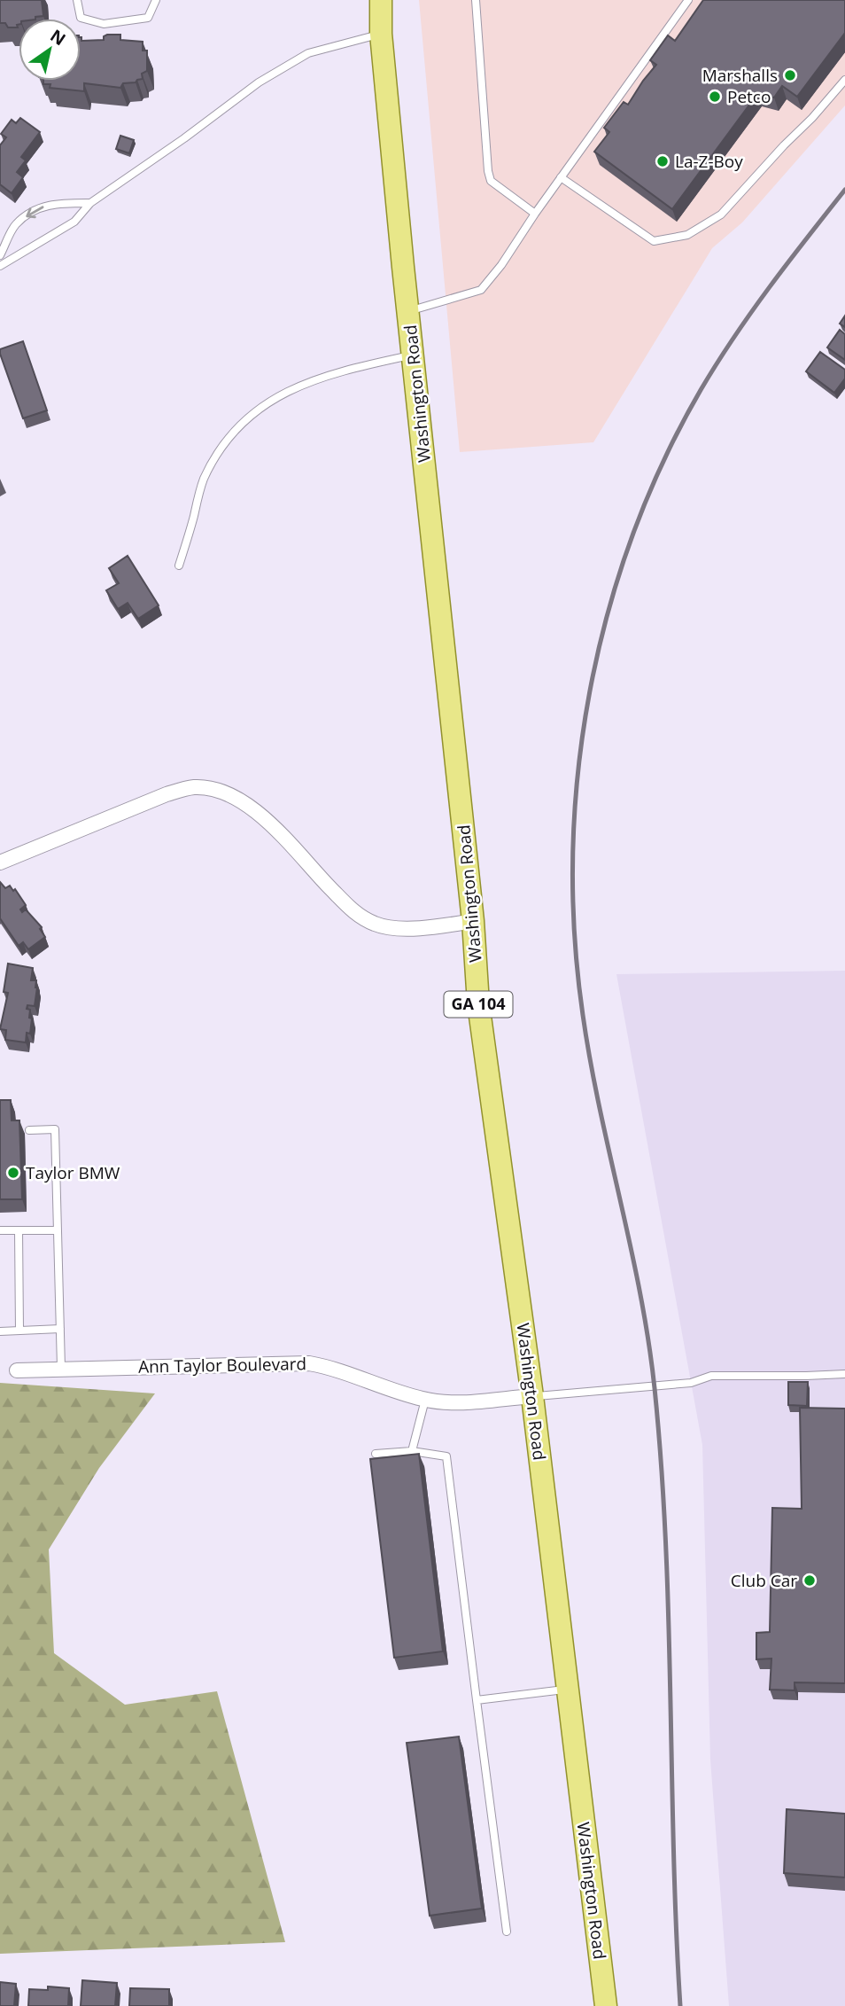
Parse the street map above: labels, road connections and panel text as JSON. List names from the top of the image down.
{
  "streets": {
    "main road": ["Washington Road", "GA 104"],
    "street": ["Ann Taylor Boulevard"]
  },
  "crossings": [
    ["Washington Road", "Ann Taylor Boulevard"]
  ],
  "places": [
    "Marshalls",
    "Petco",
    "La-Z-Boy",
    "Taylor BMW",
    "Club Car"
  ],
  "north": "top right"
}
